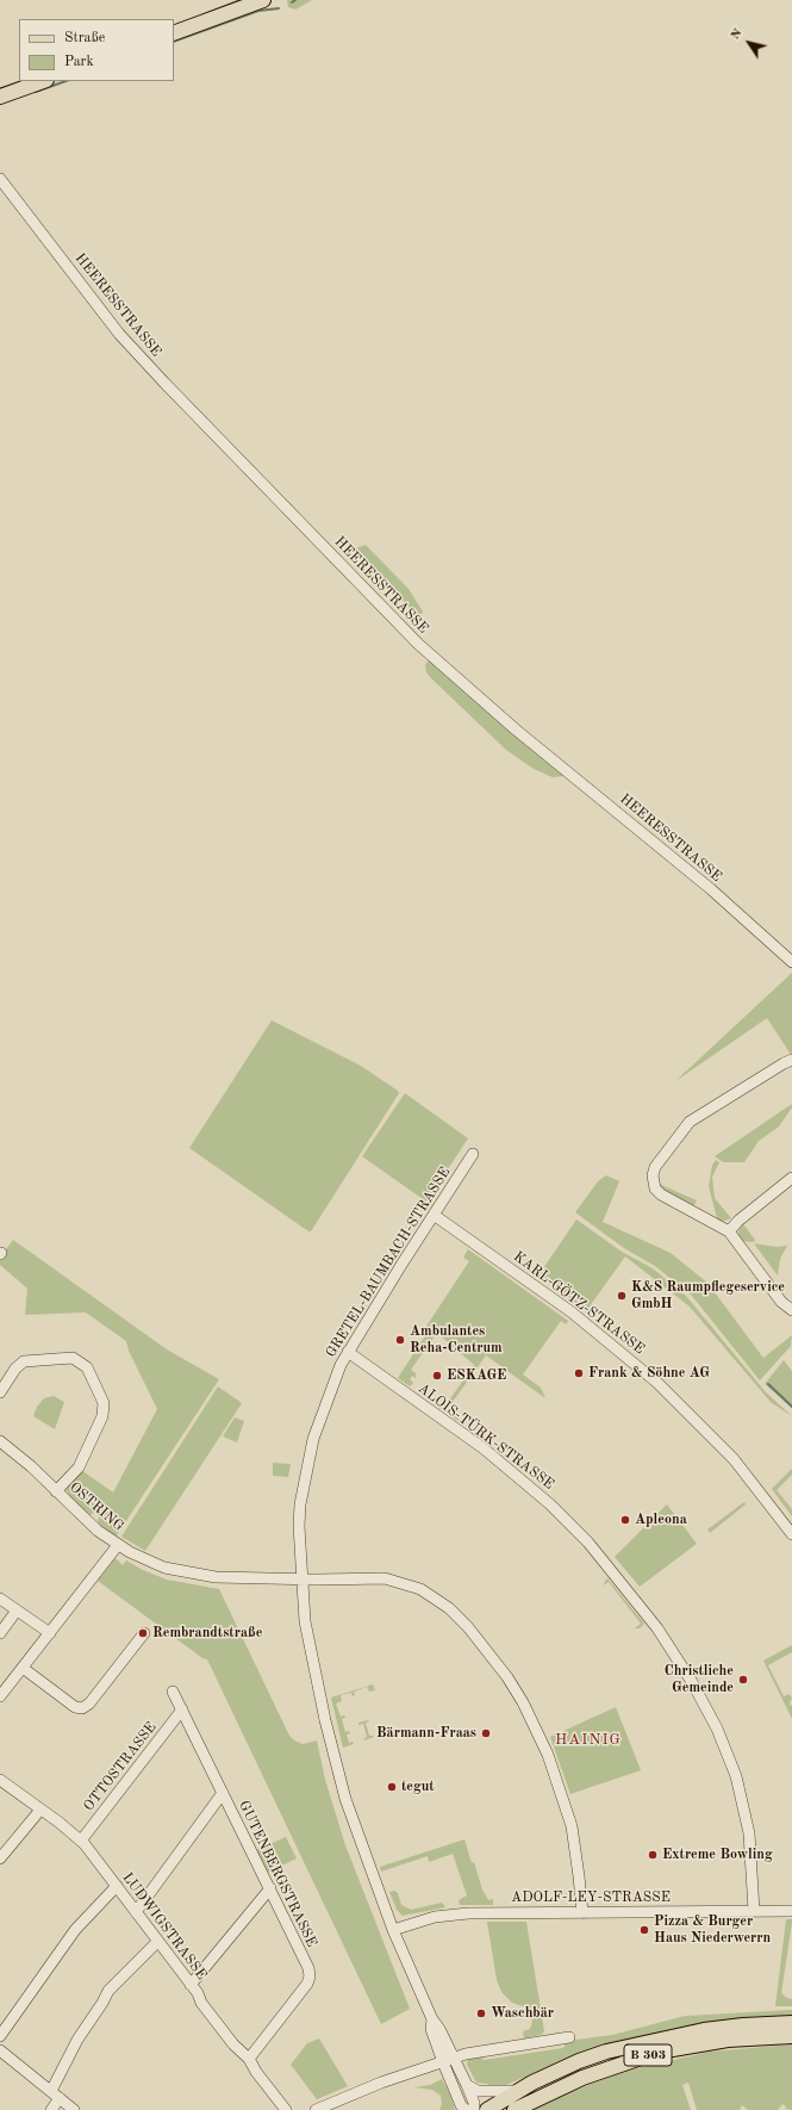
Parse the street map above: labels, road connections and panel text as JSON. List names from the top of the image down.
{
  "streets": {
    "main road": ["B 303"],
    "street": [
      "HEERESSTRASSE",
      "GRETEL-BAUMBACH-STRASSE",
      "KARL-GÖTZ-STRASSE",
      "ALOIS-TÜRK-STRASSE",
      "OSTRING",
      "OTTOSTRASSE",
      "GUTENBERGSTRASSE",
      "ADOLF-LEY-STRASSE",
      "LUDWIGSTRASSE"
    ]
  },
  "crossings": [
    ["GRETEL-BAUMBACH-STRASSE", "KARL-GÖTZ-STRASSE"],
    ["GRETEL-BAUMBACH-STRASSE", "ALOIS-TÜRK-STRASSE"],
    ["GRETEL-BAUMBACH-STRASSE", "OSTRING"],
    ["GRETEL-BAUMBACH-STRASSE", "ADOLF-LEY-STRASSE"],
    ["ALOIS-TÜRK-STRASSE", "ADOLF-LEY-STRASSE"],
    ["OSTRING", "ADOLF-LEY-STRASSE"],
    ["OTTOSTRASSE", "GUTENBERGSTRASSE"],
    ["OTTOSTRASSE", "LUDWIGSTRASSE"],
    ["GUTENBERGSTRASSE", "LUDWIGSTRASSE"]
  ],
  "districts": ["HAINIG"],
  "places": [
    "K&S Raumpflegeservice GmbH",
    "Ambulantes Reha-Centrum",
    "Frank & Söhne AG",
    "ESKAGE",
    "Apleona",
    "Rembrandtstraße",
    "Christliche Gemeinde",
    "Bärmann-Fraas",
    "tegut",
    "Extreme Bowling",
    "Pizza & Burger Haus Niederwerrn",
    "Waschbär"
  ],
  "legend": ["Straße", "Park"],
  "north": "top left"
}
